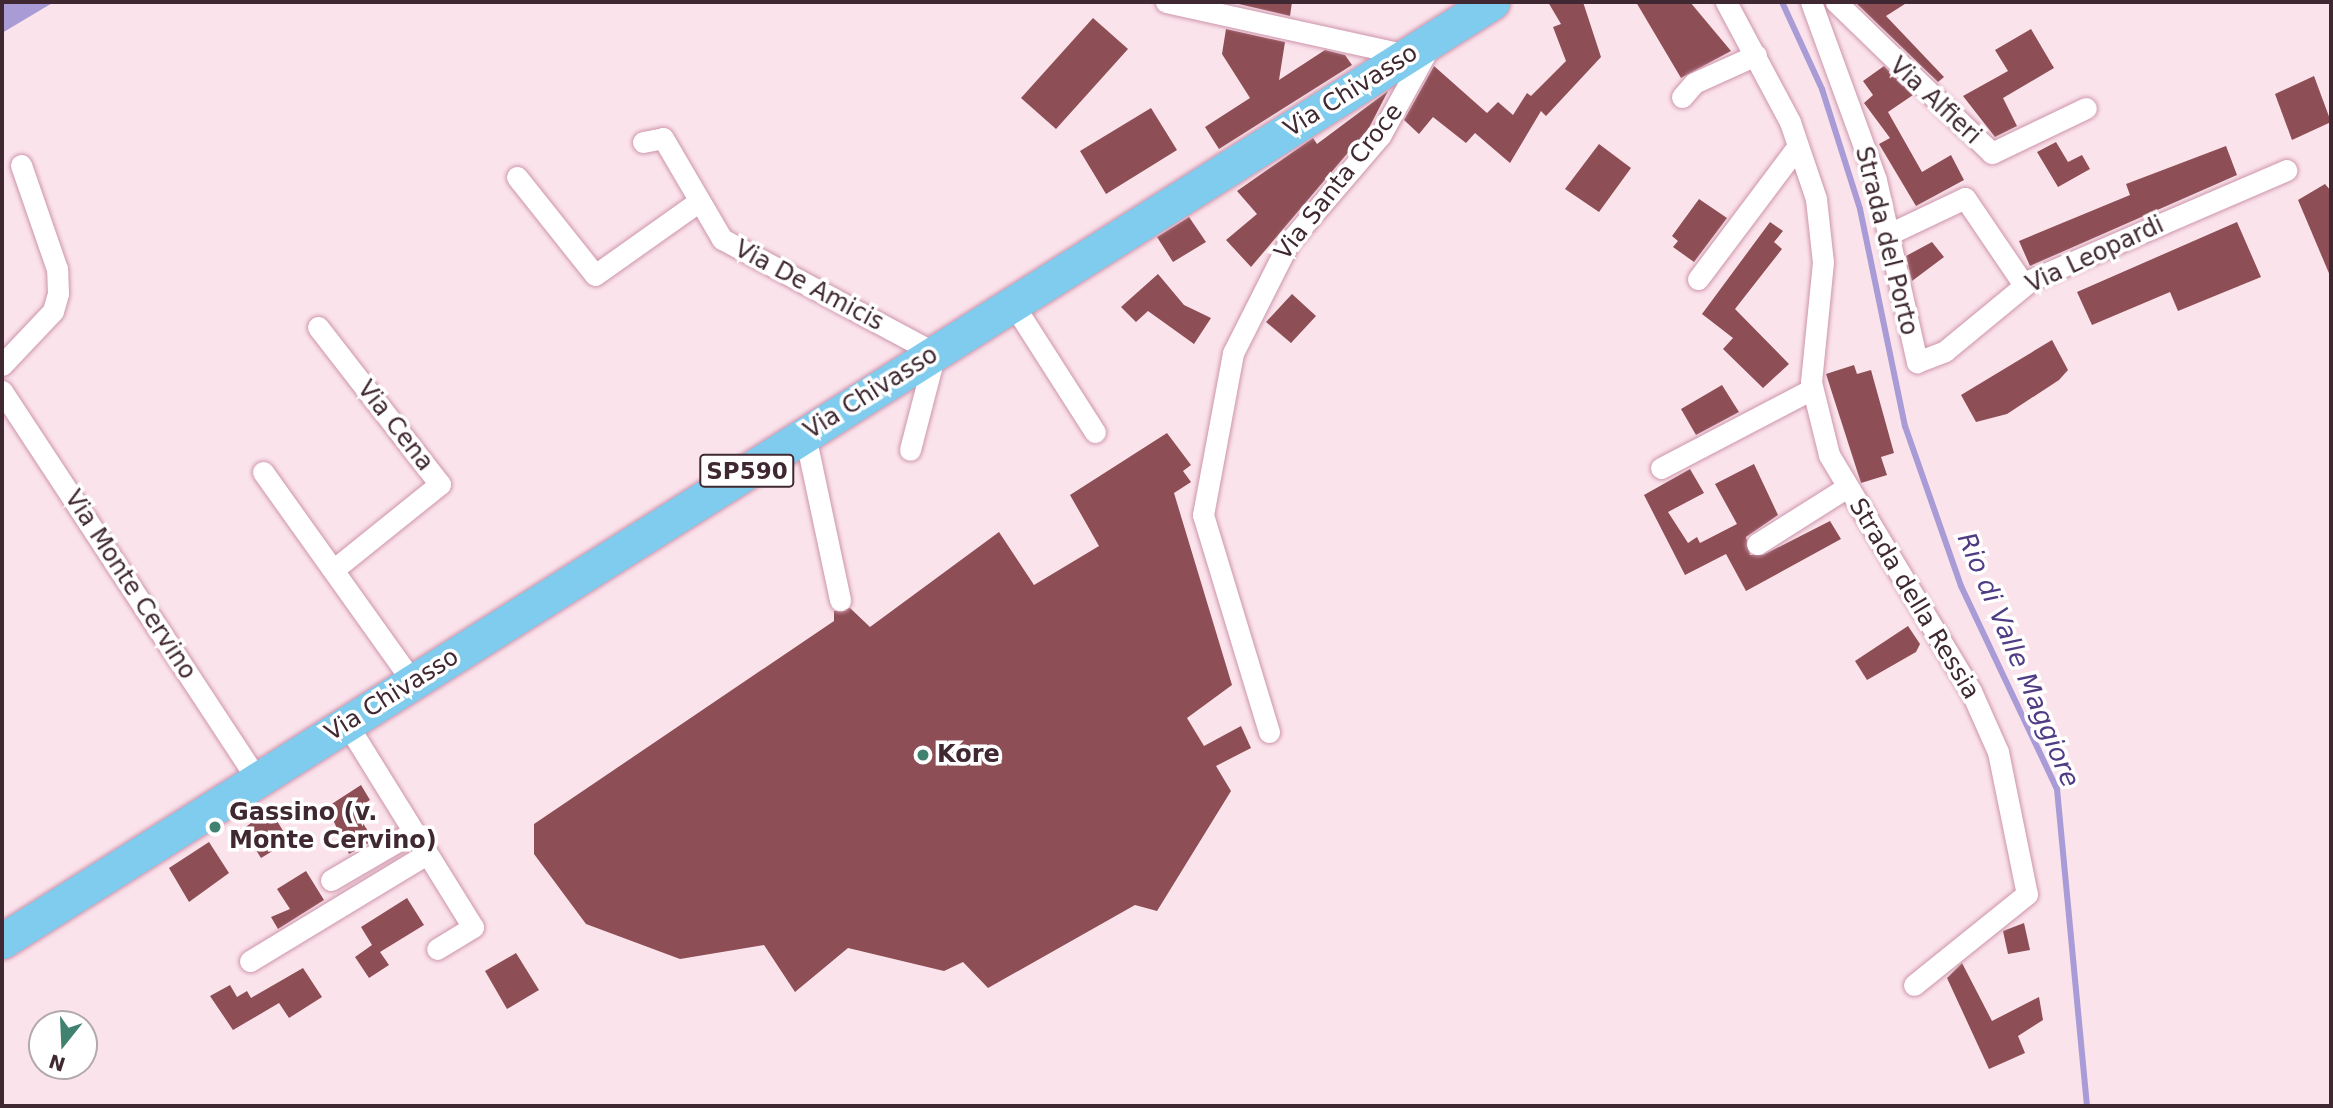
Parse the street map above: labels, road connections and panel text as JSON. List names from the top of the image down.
{
  "streets": {
    "main road": ["Via Chivasso", "SP590"],
    "street": [
      "Via Alfieri",
      "Via Santa Croce",
      "Strada del Porto",
      "Via Leopardi",
      "Via De Amicis",
      "Via Cena",
      "Via Monte Cervino",
      "Strada della Ressia"
    ]
  },
  "crossings": [
    ["Via Chivasso", "Via Santa Croce"],
    ["Via Chivasso", "Via De Amicis"],
    ["Via Chivasso", "Via Monte Cervino"],
    ["Strada del Porto", "Via Leopardi"]
  ],
  "water": ["Rio di Valle Maggiore"],
  "places": ["Kore", "Gassino (v. Monte Cervino)"],
  "north": "bottom"
}
